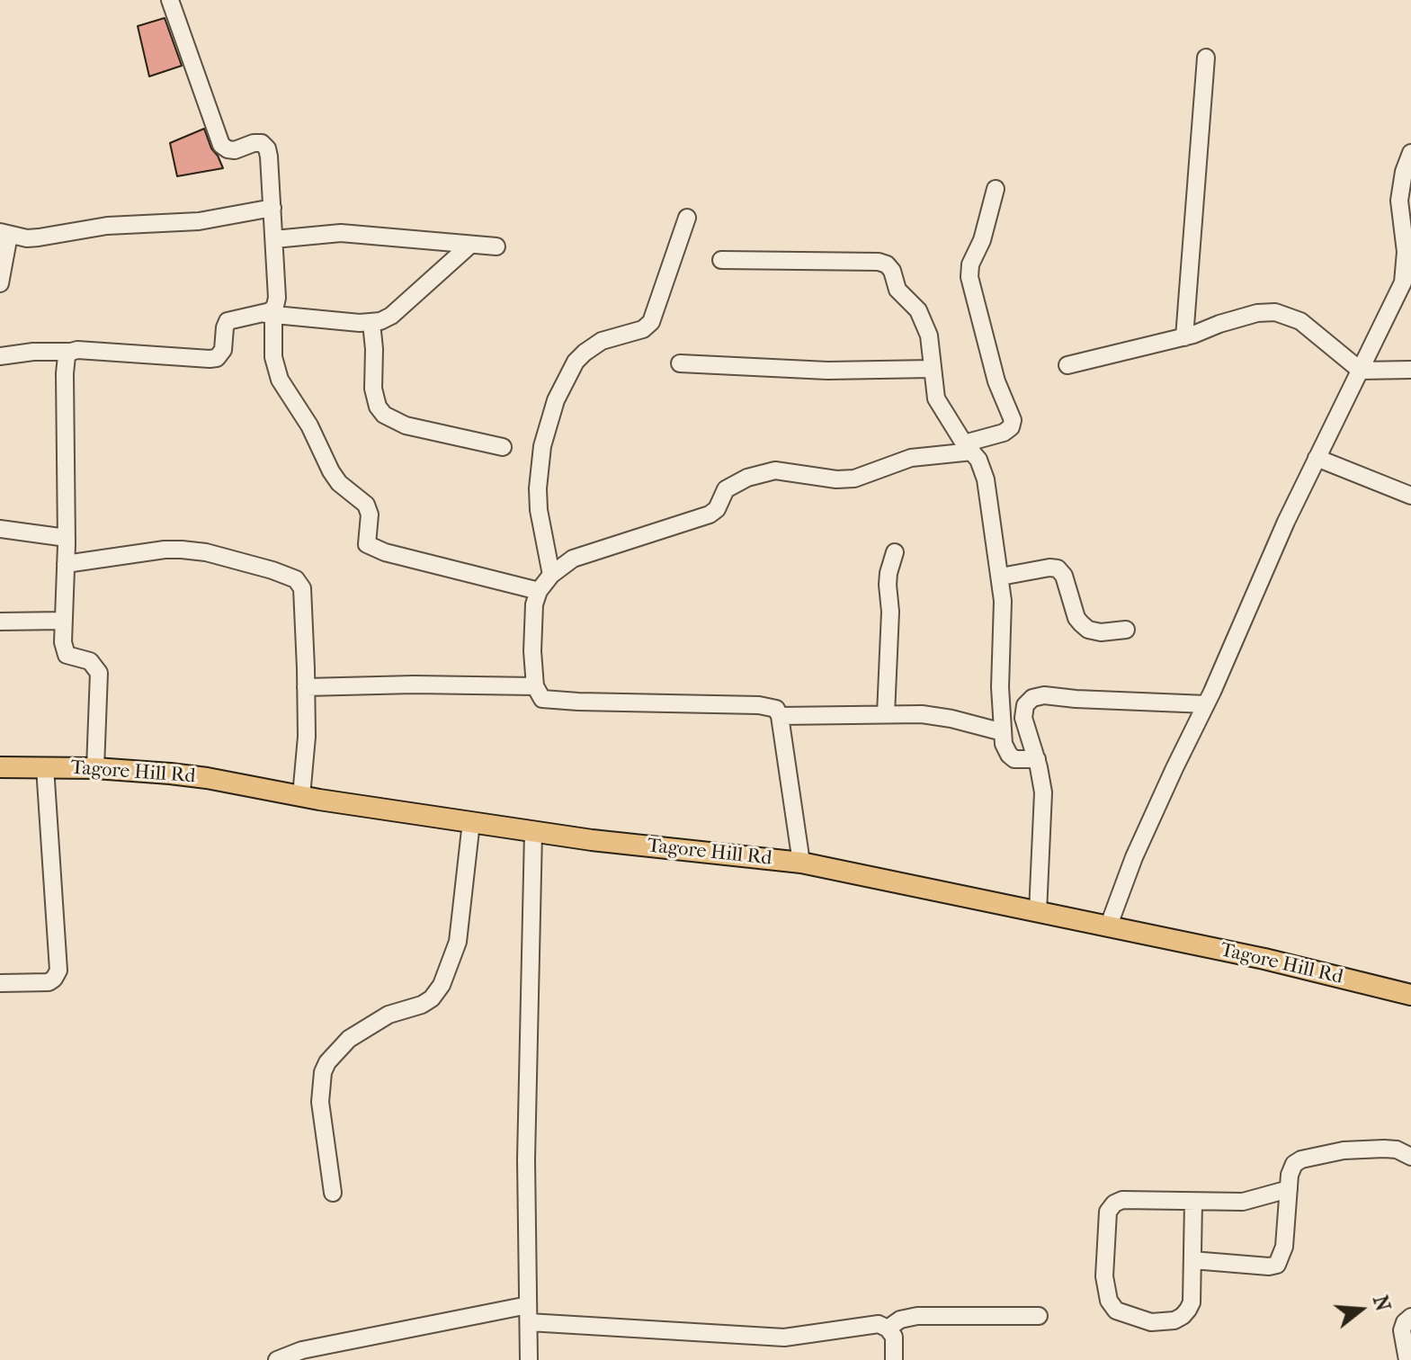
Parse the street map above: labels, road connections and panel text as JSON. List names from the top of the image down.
{
  "streets": {
    "main road": ["Tagore Hill Rd"]
  },
  "north": "right"
}
